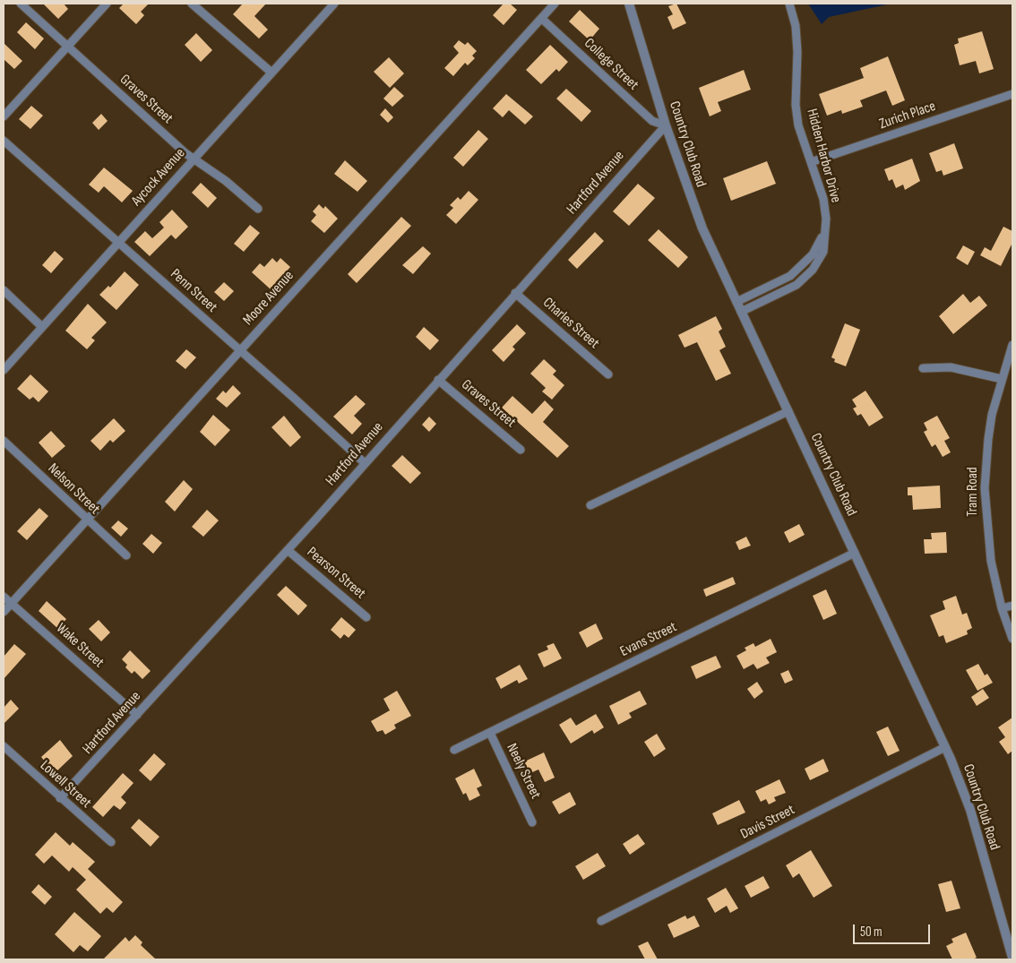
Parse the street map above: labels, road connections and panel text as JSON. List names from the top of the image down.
{
  "streets": {
    "street": [
      "College Street",
      "Graves Street",
      "Zurich Place",
      "Country Club Road",
      "Hidden Harbor Drive",
      "Aycock Avenue",
      "Hartford Avenue",
      "Penn Street",
      "Moore Avenue",
      "Charles Street",
      "Nelson Street",
      "Tram Road",
      "Pearson Street",
      "Evans Street",
      "Wake Street",
      "Neely Street",
      "Lowell Street",
      "Davis Street"
    ]
  },
  "crossings": [
    ["College Street", "Country Club Road"],
    ["College Street", "Hartford Avenue"],
    ["College Street", "Moore Avenue"],
    ["Graves Street", "Aycock Avenue"],
    ["Graves Street", "Hartford Avenue"],
    ["Zurich Place", "Hidden Harbor Drive"],
    ["Country Club Road", "Hidden Harbor Drive"],
    ["Country Club Road", "Hartford Avenue"],
    ["Country Club Road", "Evans Street"],
    ["Country Club Road", "Davis Street"],
    ["Aycock Avenue", "Penn Street"],
    ["Hartford Avenue", "Penn Street"],
    ["Hartford Avenue", "Charles Street"],
    ["Hartford Avenue", "Pearson Street"],
    ["Hartford Avenue", "Wake Street"],
    ["Hartford Avenue", "Lowell Street"],
    ["Penn Street", "Moore Avenue"],
    ["Moore Avenue", "Nelson Street"],
    ["Moore Avenue", "Wake Street"],
    ["Evans Street", "Neely Street"]
  ],
  "scale_bar": "50 m"
}
